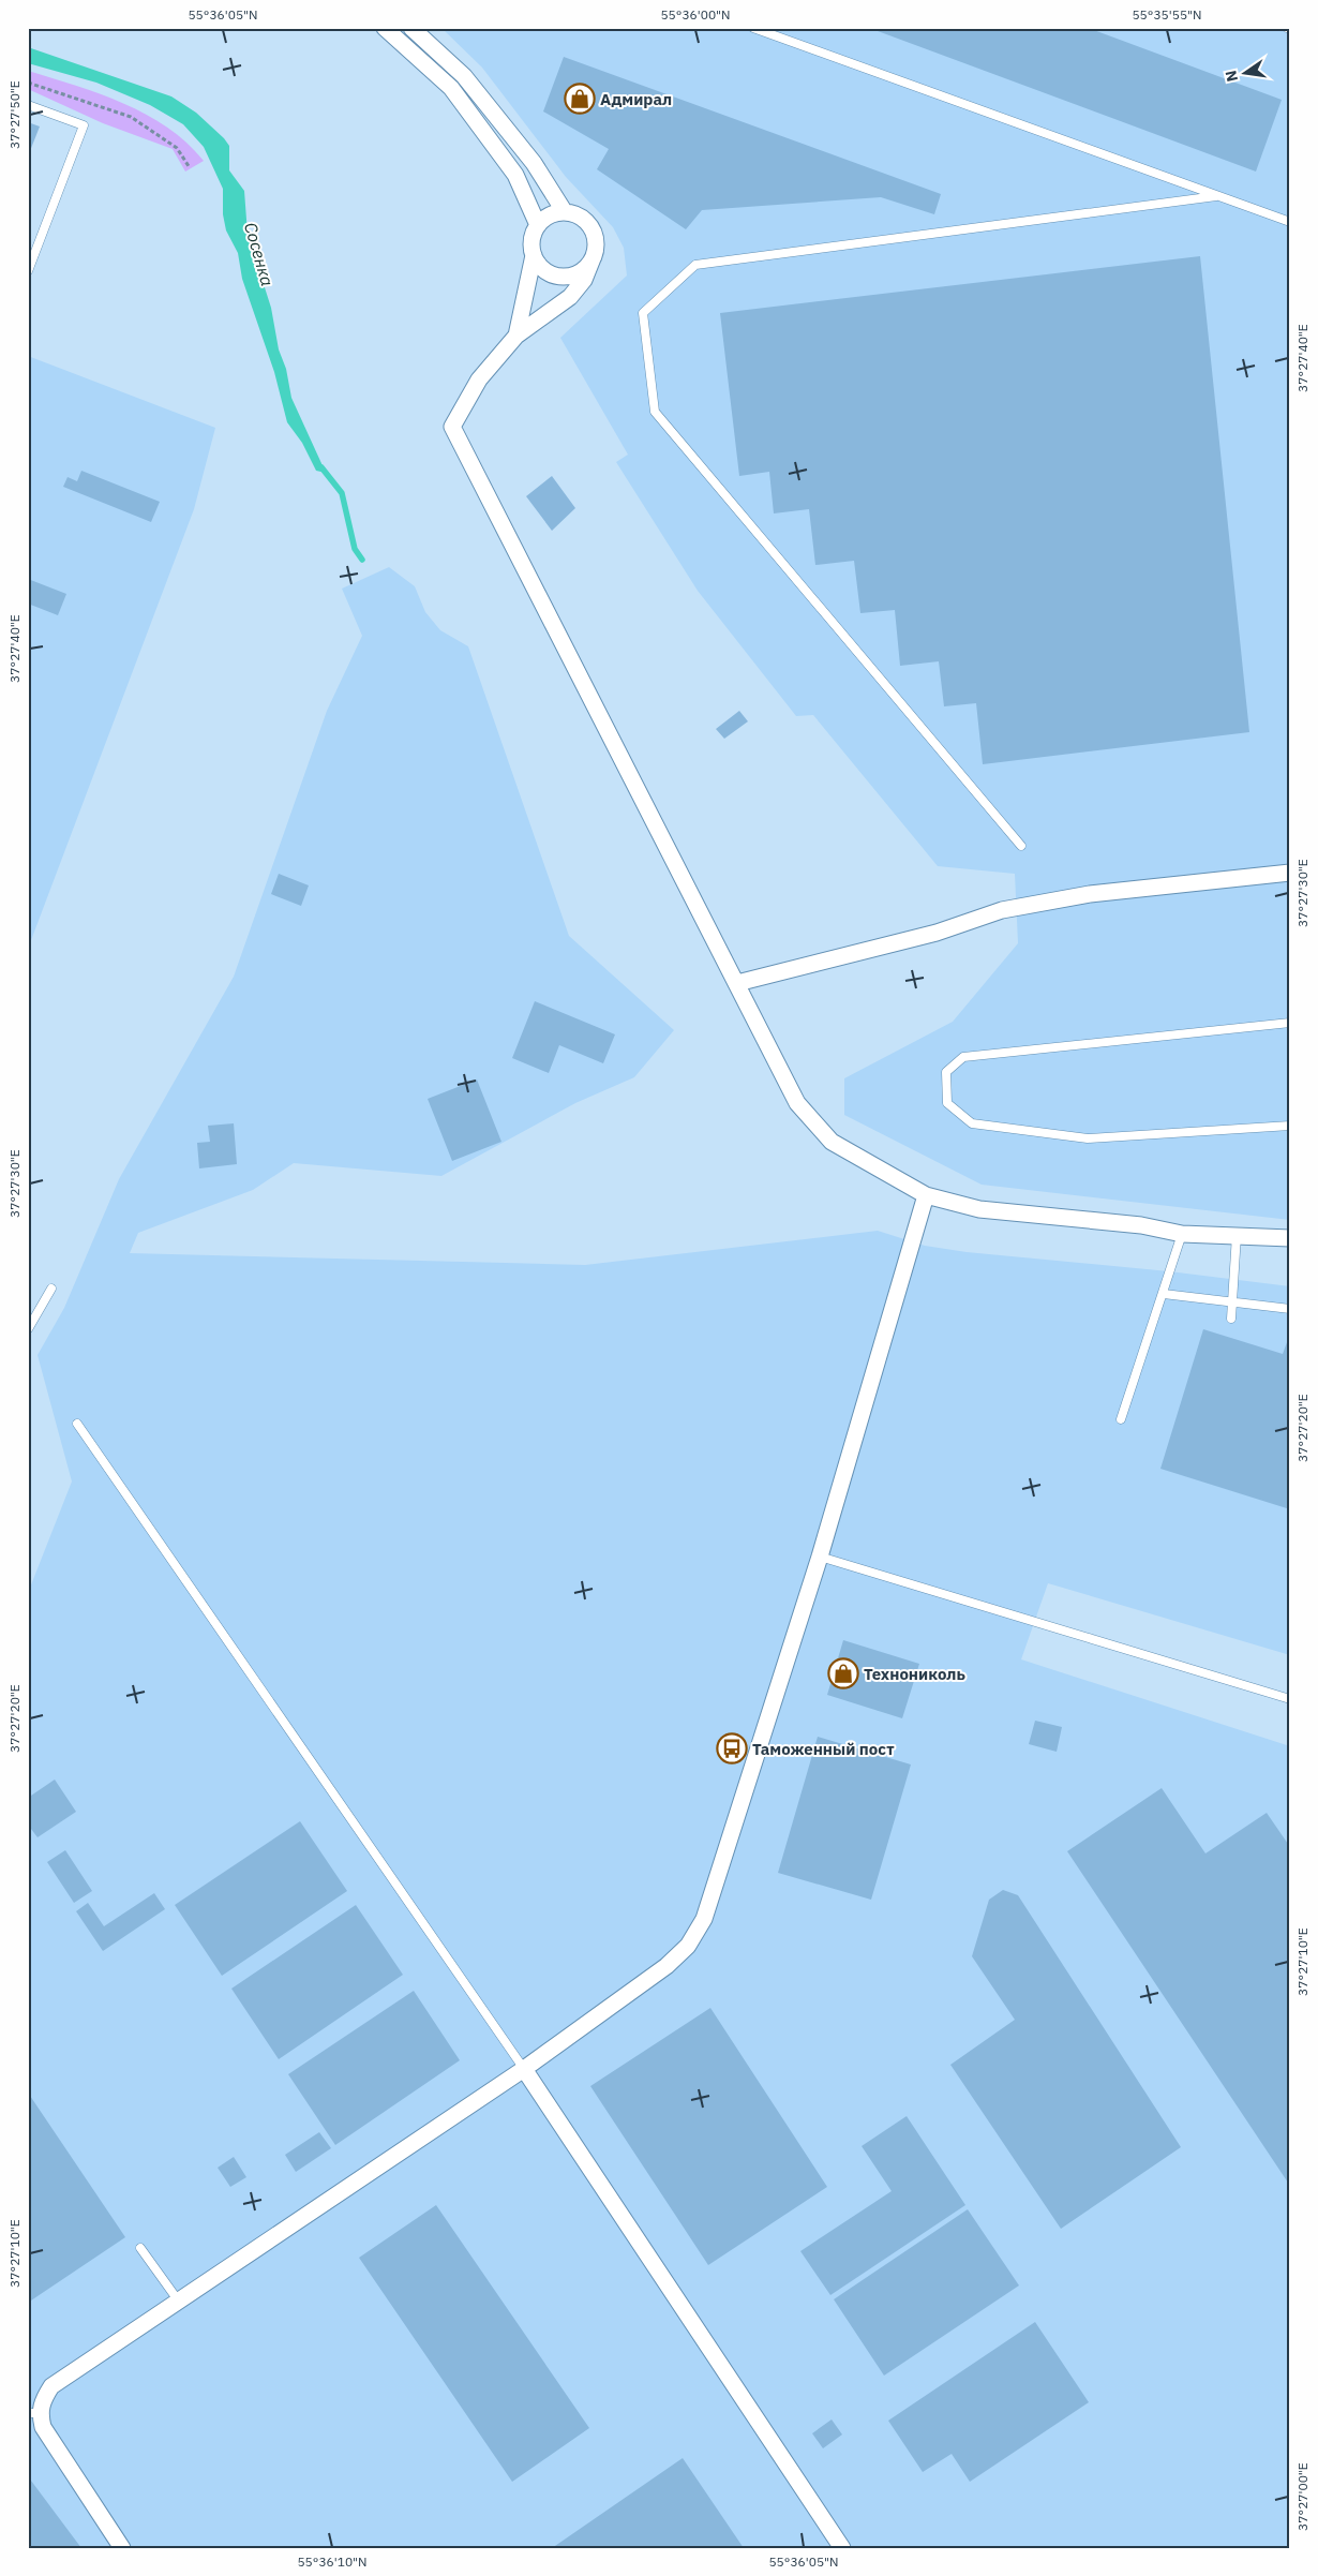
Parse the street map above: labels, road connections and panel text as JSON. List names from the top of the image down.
{
  "water": ["Сосенка"],
  "places": {
    "shop": ["Адмирал", "Технониколь"],
    "bus stop": ["Таможенный пост"]
  },
  "north": "left",
  "coordinates": [
    "55°36'05\"N",
    "55°36'00\"N",
    "55°35'55\"N",
    "37°27'50\"E",
    "37°27'40\"E",
    "37°27'30\"E",
    "37°27'20\"E",
    "37°27'10\"E",
    "37°27'00\"E",
    "55°36'10\"N"
  ]
}
